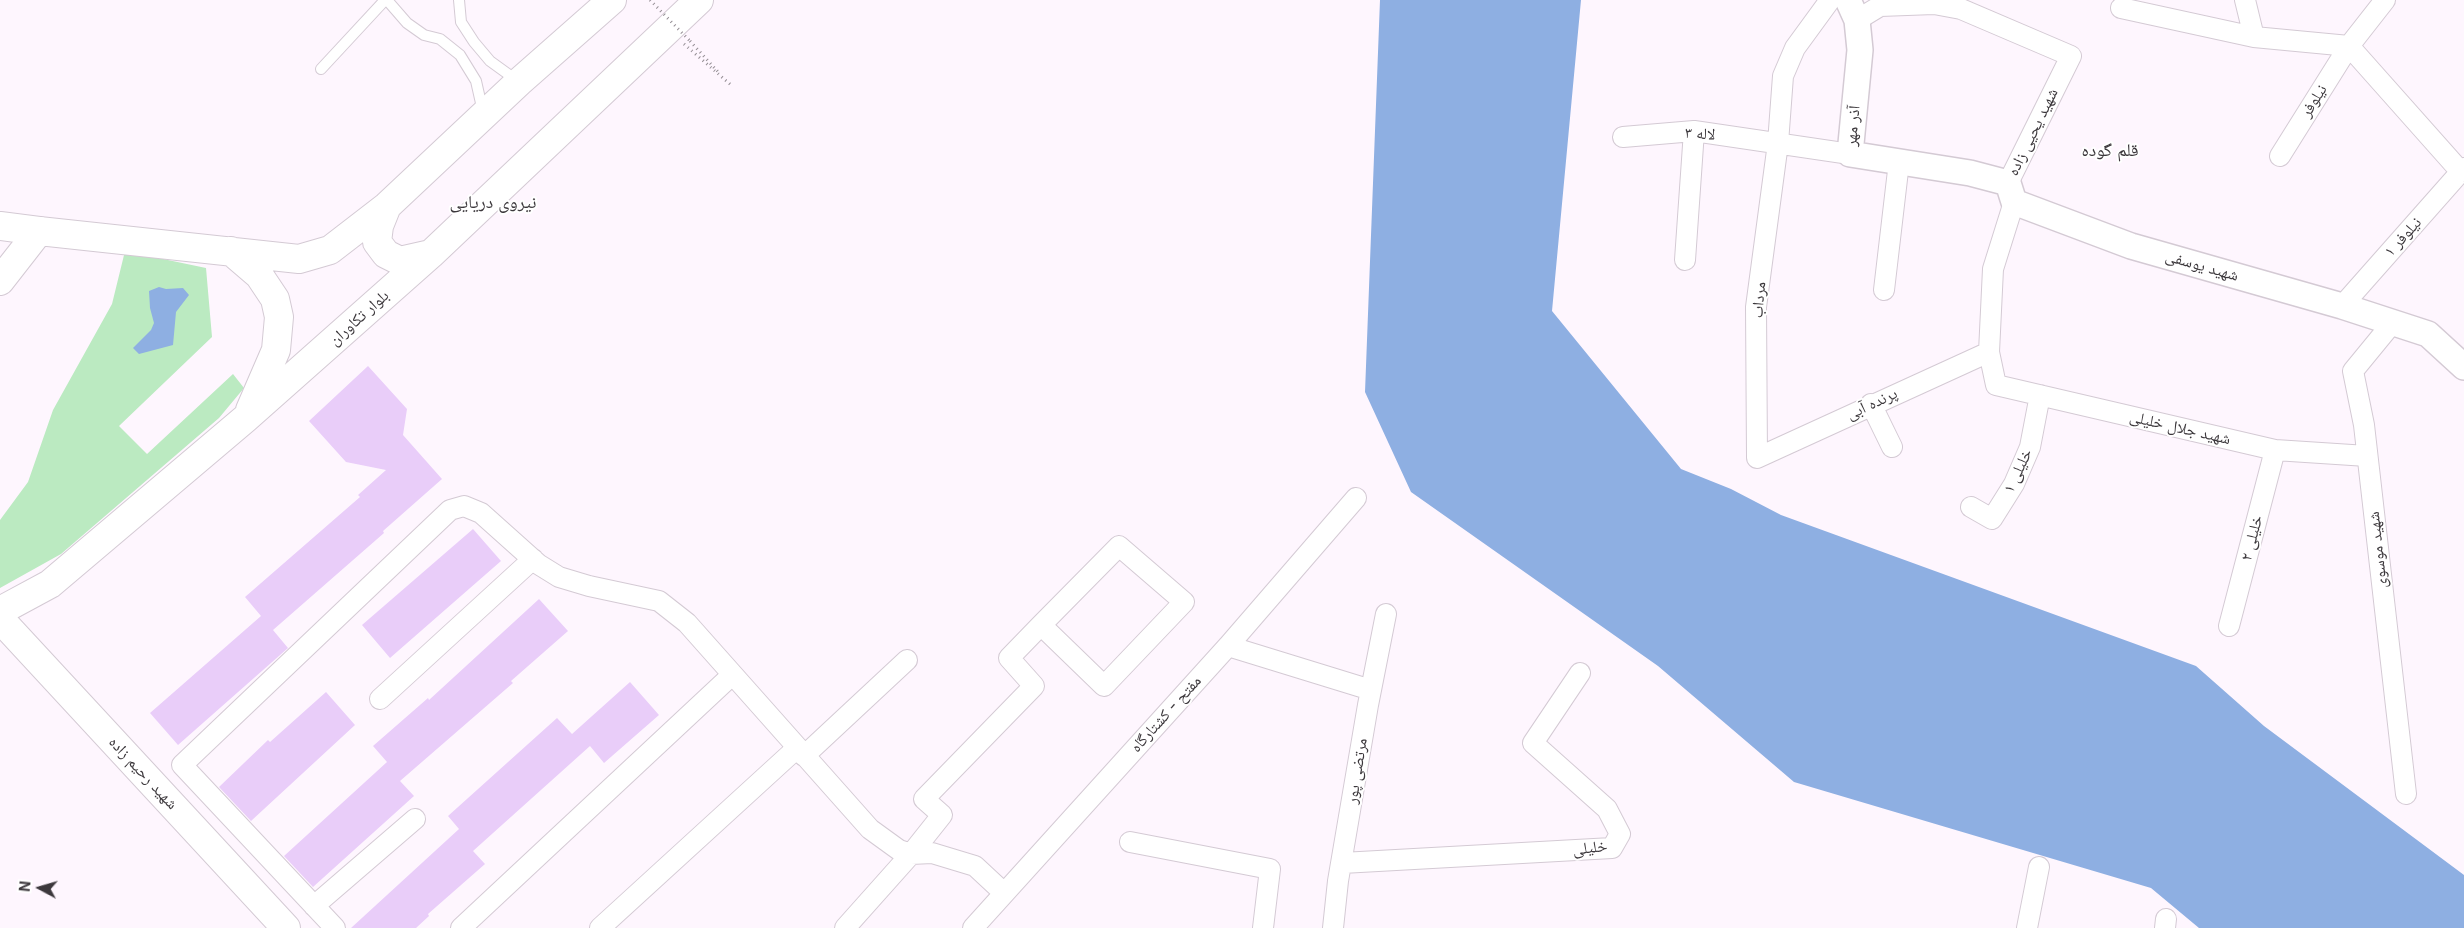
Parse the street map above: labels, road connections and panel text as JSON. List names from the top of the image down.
{
  "streets": {
    "main road": ["بلوار تکاوران", "شهید رحیم زاده"],
    "street": [
      "نیلوفر",
      "آذر مهر",
      "شهید یحیی زاده",
      "لاله ۳",
      "نیلوفر ۱",
      "شهید یوسفی",
      "مرداب",
      "پرنده آبی",
      "شهید جلال خلیلی",
      "خلیلی ۱",
      "خلیلی ۲",
      "شهید موسوی",
      "مفتح - کشتارگاه",
      "مرتضی پور",
      "خلیلی"
    ]
  },
  "crossings": [
    ["آذر مهر", "شهید یحیی زاده"],
    ["آذر مهر", "لاله ۳"],
    ["آذر مهر", "شهید یوسفی"],
    ["شهید یحیی زاده", "شهید یوسفی"],
    ["شهید یحیی زاده", "پرنده آبی"],
    ["شهید یحیی زاده", "شهید جلال خلیلی"],
    ["لاله ۳", "مرداب"],
    ["نیلوفر ۱", "شهید یوسفی"],
    ["شهید یوسفی", "شهید موسوی"],
    ["مرداب", "پرنده آبی"],
    ["شهید جلال خلیلی", "خلیلی ۱"],
    ["شهید جلال خلیلی", "خلیلی ۲"],
    ["شهید جلال خلیلی", "شهید موسوی"],
    ["مرتضی پور", "خلیلی"]
  ],
  "districts": ["قلم گوده", "نیروی دریایی"],
  "north": "left"
}
